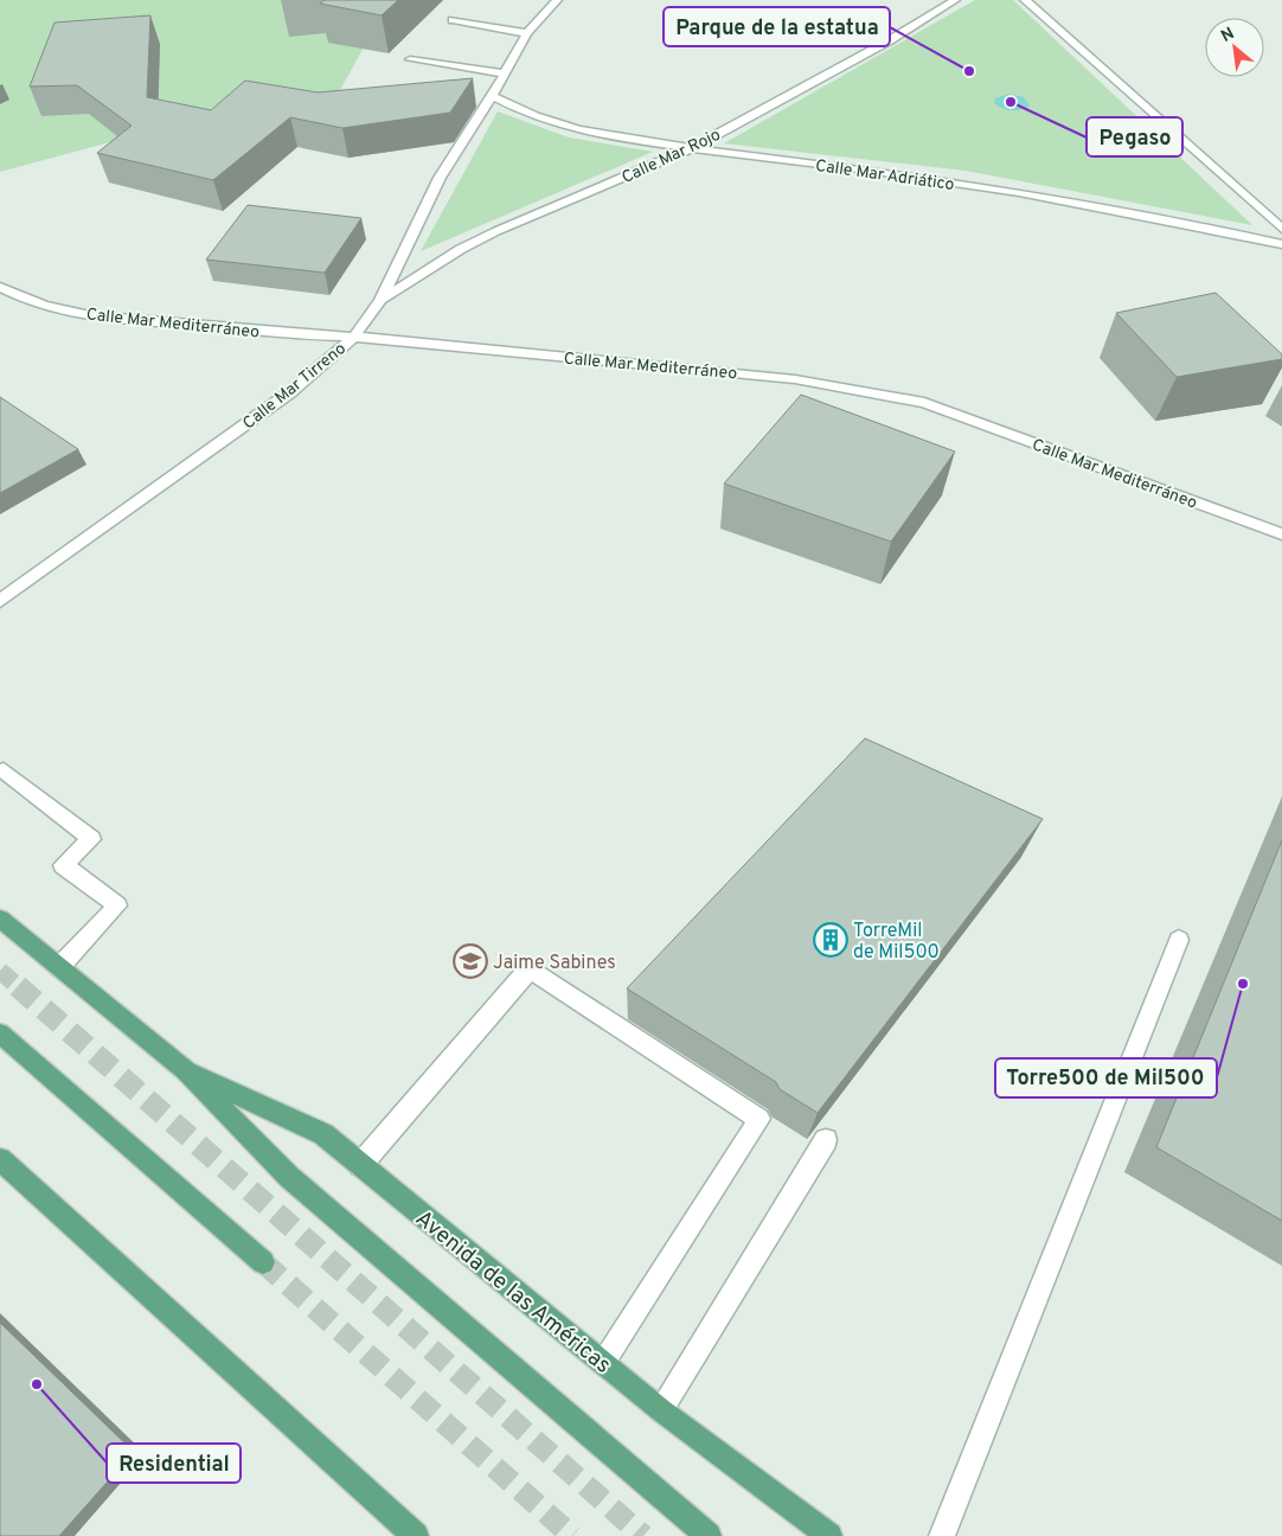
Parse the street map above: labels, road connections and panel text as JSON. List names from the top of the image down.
{
  "streets": {
    "main road": ["Avenida de las Américas"],
    "street": [
      "Calle Mar Rojo",
      "Calle Mar Adriático",
      "Calle Mar Mediterráneo",
      "Calle Mar Tirreno"
    ]
  },
  "crossings": [
    ["Calle Mar Rojo", "Calle Mar Adriático"],
    ["Calle Mar Rojo", "Calle Mar Tirreno"],
    ["Calle Mar Adriático", "Calle Mar Tirreno"],
    ["Calle Mar Mediterráneo", "Calle Mar Tirreno"]
  ],
  "places": {
    "other": [
      "Parque de la estatua",
      "Pegaso",
      "Torre500 de Mil500",
      "Residential"
    ],
    "building": ["TorreMil de Mil500"],
    "school or university": ["Jaime Sabines"]
  },
  "north": "top left"
}
